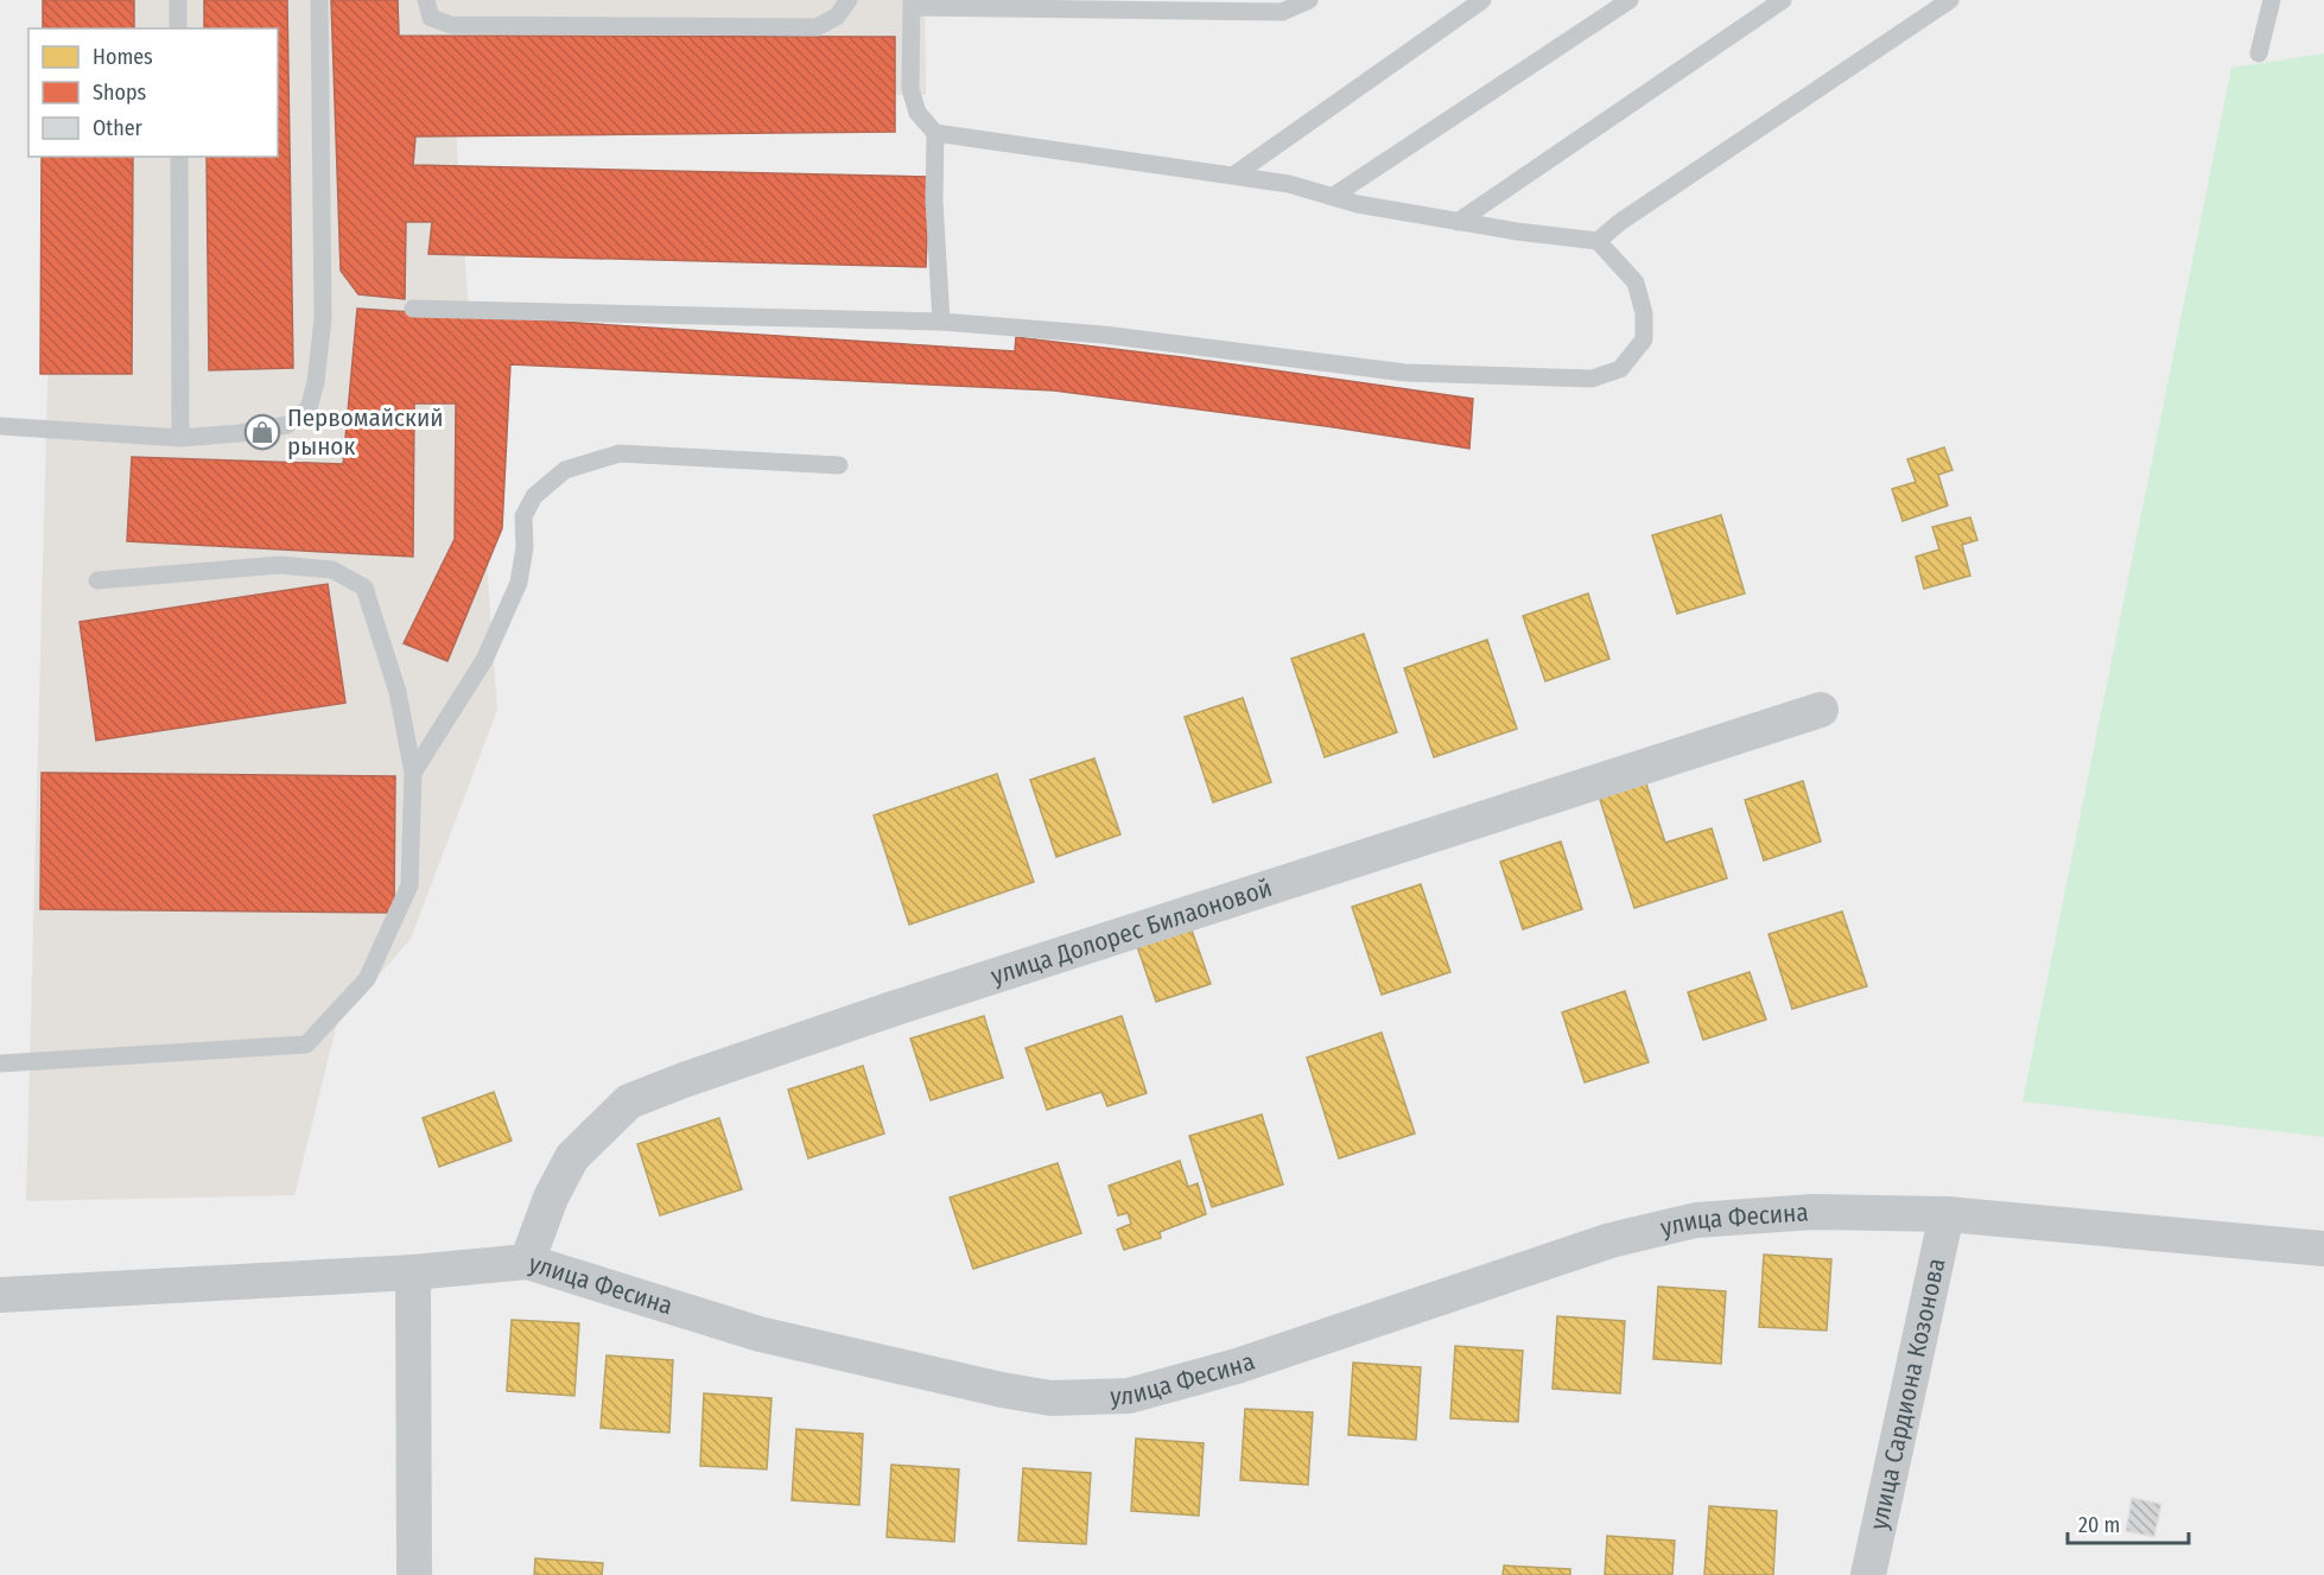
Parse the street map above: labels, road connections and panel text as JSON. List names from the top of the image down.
{
  "streets": {
    "street": ["улица Долорес Билаоновой", "улица Фесина", "улица Сардиона Козонова"]
  },
  "crossings": [
    ["улица Долорес Билаоновой", "улица Фесина"],
    ["улица Фесина", "улица Сардиона Козонова"]
  ],
  "places": {
    "shop": ["Первомайский рынок"]
  },
  "legend": ["Homes", "Shops", "Other"],
  "scale_bar": "20 m"
}
